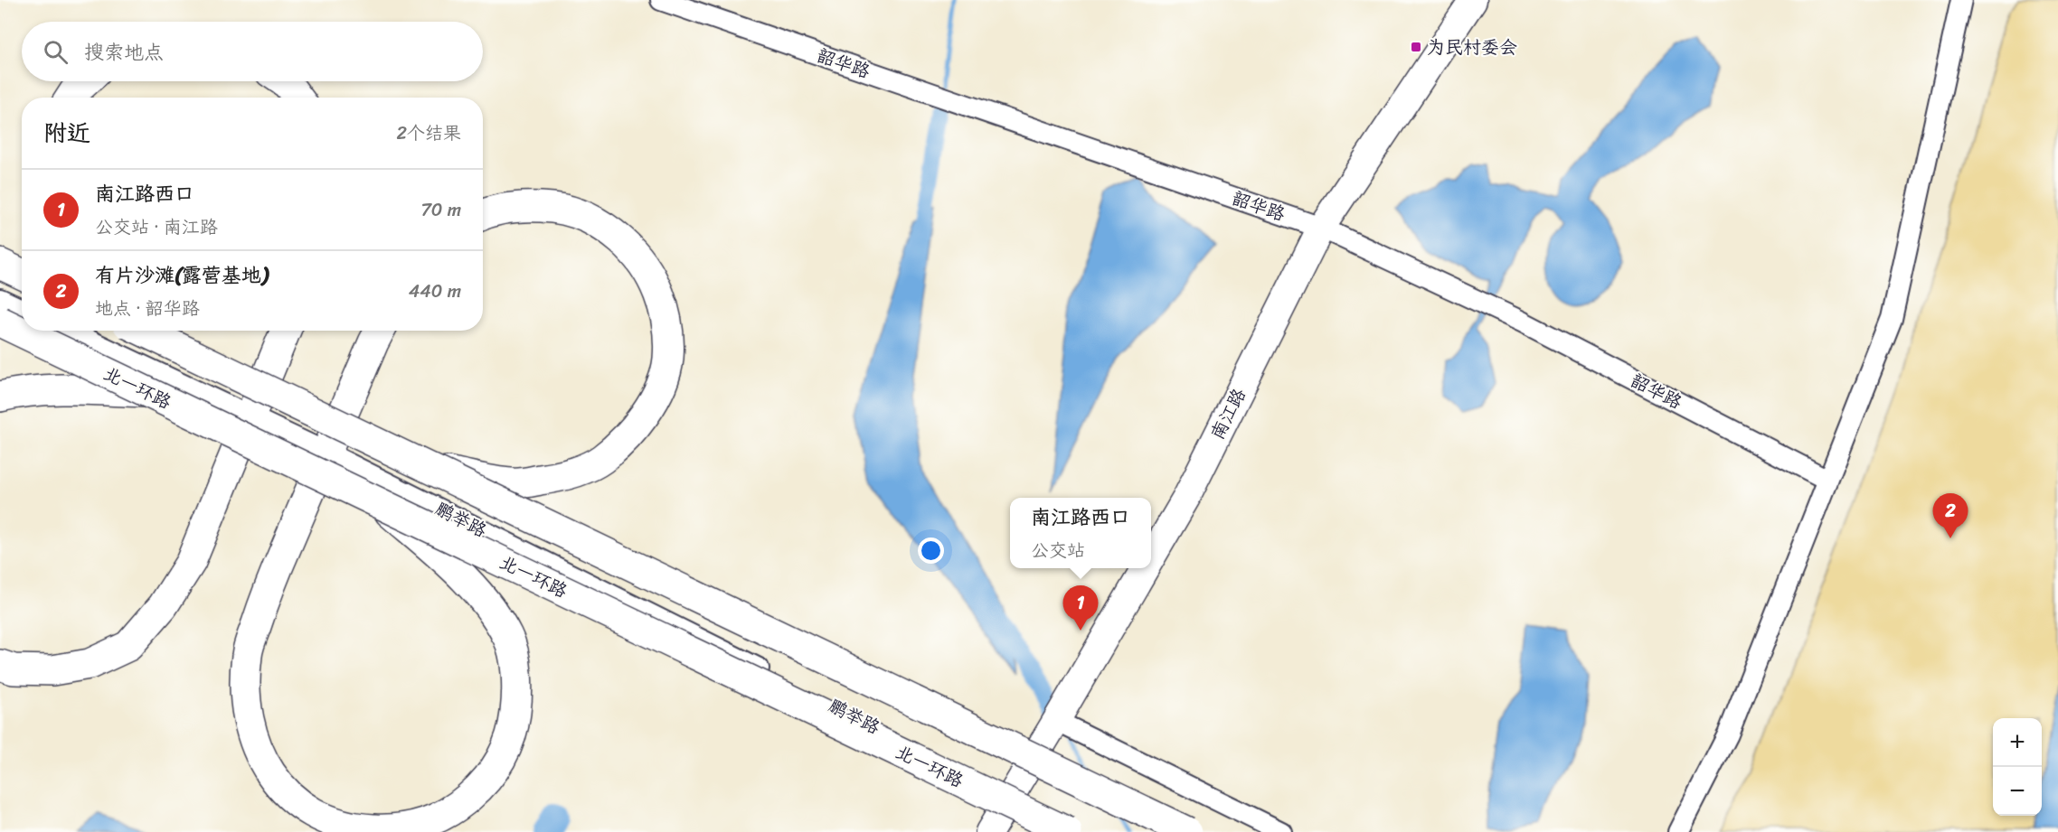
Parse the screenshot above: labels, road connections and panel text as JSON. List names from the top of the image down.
{
  "streets": {
    "highway": ["北一环路"],
    "main road": ["南江路"],
    "street": ["韶华路", "鹏举路"]
  },
  "crossings": [
    ["韶华路", "南江路"],
    ["南江路", "鹏举路"]
  ],
  "places": {
    "transit": ["为民村委会"]
  },
  "page": {
    "search": "搜索地点",
    "heading": ["附近", "2个结果"],
    "list": [
      {
        "mark": "1",
        "name": "南江路西口",
        "note": "公交站 · 南江路",
        "value": "70 m"
      },
      {
        "mark": "2",
        "name": "有片沙滩(露营基地)",
        "note": "地点 · 韶华路",
        "value": "440 m"
      }
    ],
    "pins": ["2", "1"],
    "popup": ["南江路西口", "公交站"],
    "map_buttons": ["+", "−"]
  }
}
